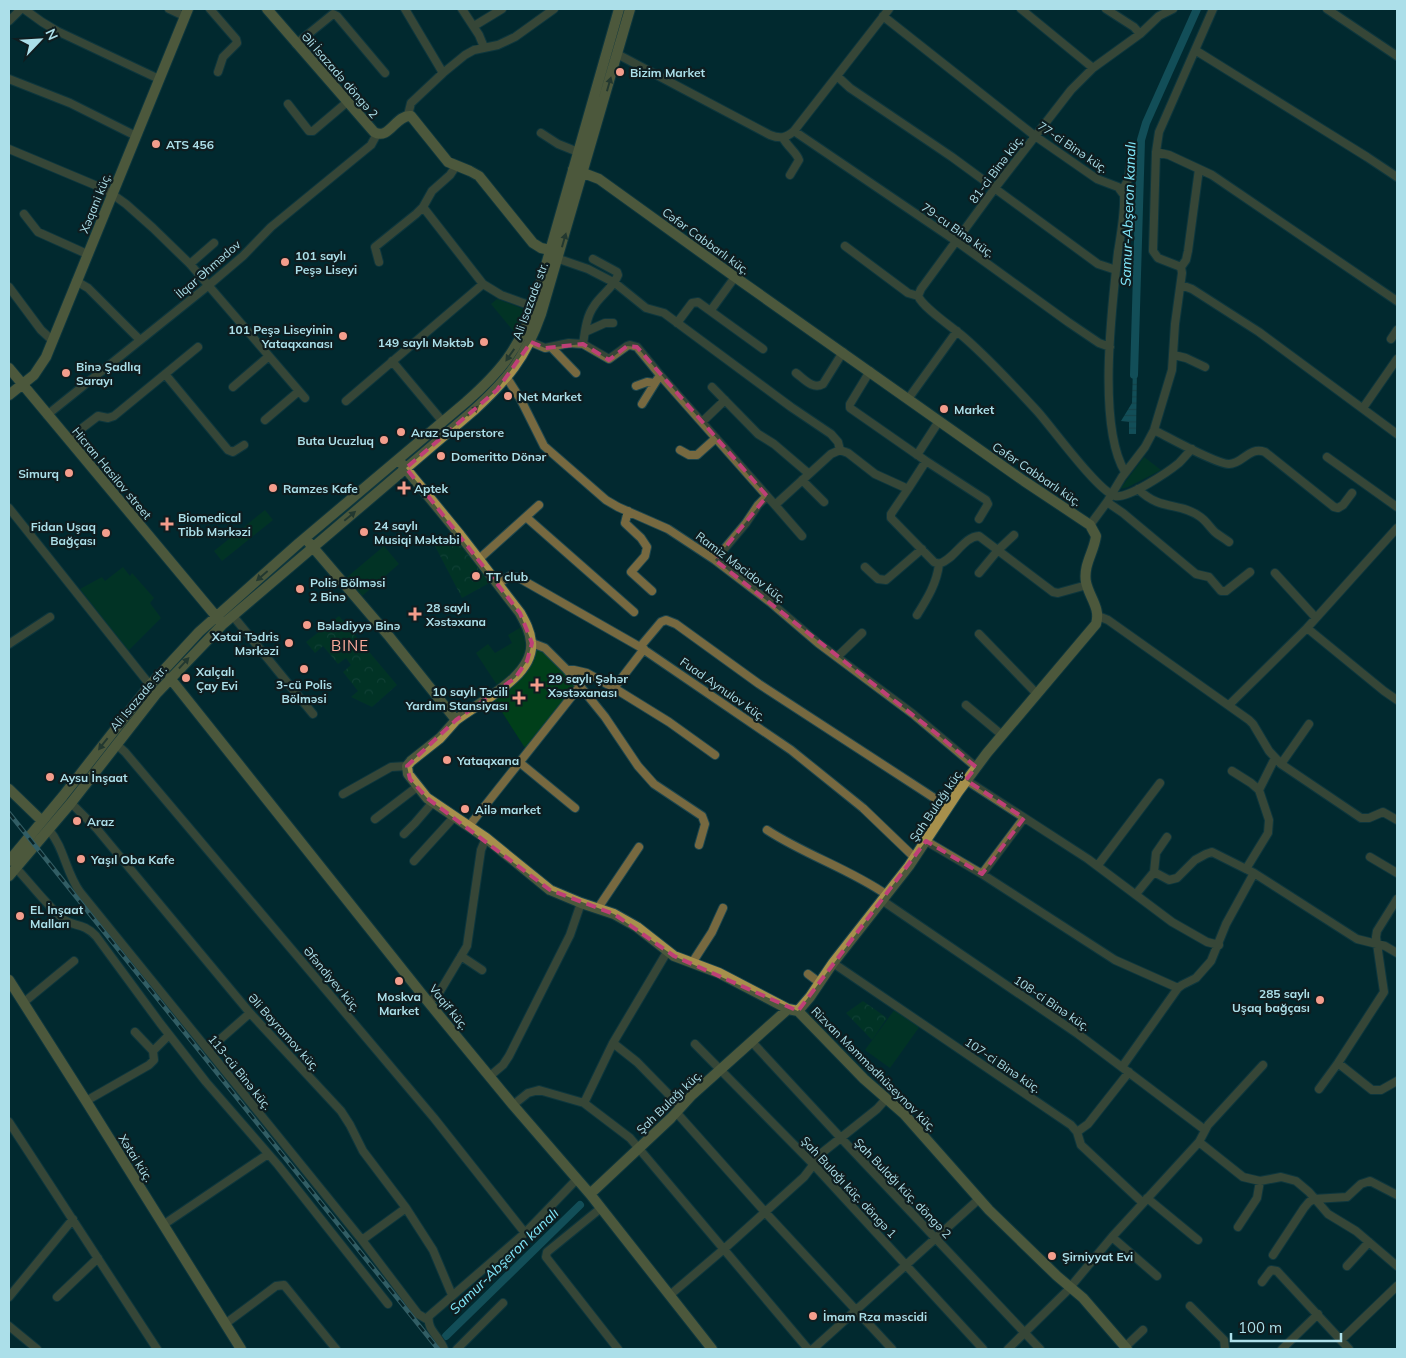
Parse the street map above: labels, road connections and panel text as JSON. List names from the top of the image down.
{
  "streets": {
    "street": [
      "Əli İsazadə döngə 2",
      "77-ci Binə küç.",
      "81-ci Binə küç.",
      "Xəqani küç.",
      "79-cu Binə küç.",
      "Cəfər Cabbarlı küç.",
      "İlqar Əhmədov",
      "Ali Isazade str.",
      "Hicran Hasilov street",
      "Ramiz Məcidov küç.",
      "Fuad Aynulov küç.",
      "Şah Bulağı küç.",
      "Əfəndiyev küç.",
      "108-ci Binə küç.",
      "Vaqif küç.",
      "Əli Bayramov küç.",
      "107-ci Binə küç.",
      "Rizvan Məmmədhüseynov küç.",
      "113-cü Binə küç.",
      "Xətai küç.",
      "Şah Bulağı küç. döngə 1",
      "Şah Bulağı küç. döngə 2"
    ]
  },
  "crossings": [
    ["Əli İsazadə döngə 2", "İlqar Əhmədov"],
    ["77-ci Binə küç.", "81-ci Binə küç."],
    ["81-ci Binə küç.", "79-cu Binə küç."],
    ["Xəqani küç.", "Hicran Hasilov street"],
    ["Cəfər Cabbarlı küç.", "Ali Isazade str."],
    ["İlqar Əhmədov", "Hicran Hasilov street"],
    ["Ali Isazade str.", "Hicran Hasilov street"],
    ["Ali Isazade str.", "Ramiz Məcidov küç."],
    ["Ali Isazade str.", "Əfəndiyev küç."],
    ["Ali Isazade str.", "Vaqif küç."],
    ["Ali Isazade str.", "Əli Bayramov küç."],
    ["Ali Isazade str.", "113-cü Binə küç."],
    ["Ramiz Məcidov küç.", "Şah Bulağı küç."],
    ["Fuad Aynulov küç.", "Şah Bulağı küç."],
    ["Şah Bulağı küç.", "108-ci Binə küç."],
    ["Şah Bulağı küç.", "Vaqif küç."],
    ["Şah Bulağı küç.", "107-ci Binə küç."],
    ["Şah Bulağı küç.", "Rizvan Məmmədhüseynov küç."],
    ["Şah Bulağı küç.", "Şah Bulağı küç. döngə 1"],
    ["Şah Bulağı küç.", "Şah Bulağı küç. döngə 2"]
  ],
  "districts": ["BINE"],
  "water": ["Samur-Abşeron kanalı"],
  "places": {
    "other": [
      "Bizim Market",
      "ATS 456",
      "101 saylı Peşə Liseyi",
      "101 Peşə Liseyinin Yataqxanası",
      "149 saylı Məktəb",
      "Binə Şadlıq Sarayı",
      "Net Market",
      "Market",
      "Araz Superstore",
      "Buta Ucuzluq",
      "Domeritto Dönər",
      "Simurq",
      "Ramzes Kafe",
      "24 saylı Musiqi Məktəbi",
      "Fidan Uşaq Bağçası",
      "TT club",
      "Polis Bölməsi 2 Binə",
      "Bələdiyyə Binə",
      "Xətai Tədris Mərkəzi",
      "3-cü Polis Bölməsi",
      "Xalçalı Çay Evi",
      "Yataqxana",
      "Aysu İnşaat",
      "Ailә market",
      "Araz",
      "Yaşıl Oba Kafe",
      "EL İnşaat Malları",
      "Moskva Market",
      "285 saylı Uşaq bağçası",
      "Şirniyyat Evi",
      "İmam Rza məscidi"
    ],
    "health": [
      "Aptek",
      "Biomedical Tibb Mərkəzi",
      "28 saylı Xəstəxana",
      "29 saylı Şəhər Xəstəxanası",
      "10 saylı Təcili Yardım Stansiyası"
    ]
  },
  "scale_bar": "100 m",
  "north": "top right"
}
